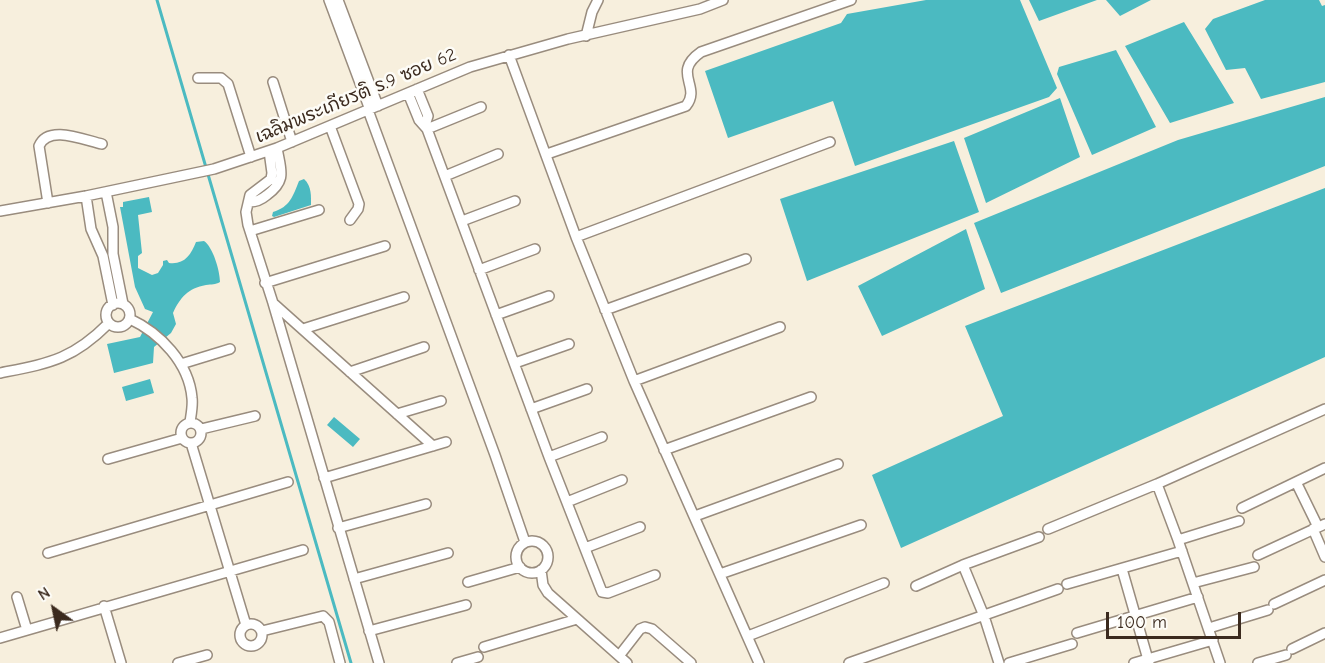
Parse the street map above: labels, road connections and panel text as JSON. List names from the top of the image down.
{
  "streets": {
    "street": ["เฉลิมพระเกียรติ ร.9 ซอย 62"]
  },
  "scale_bar": "100 m",
  "north": "top left"
}
